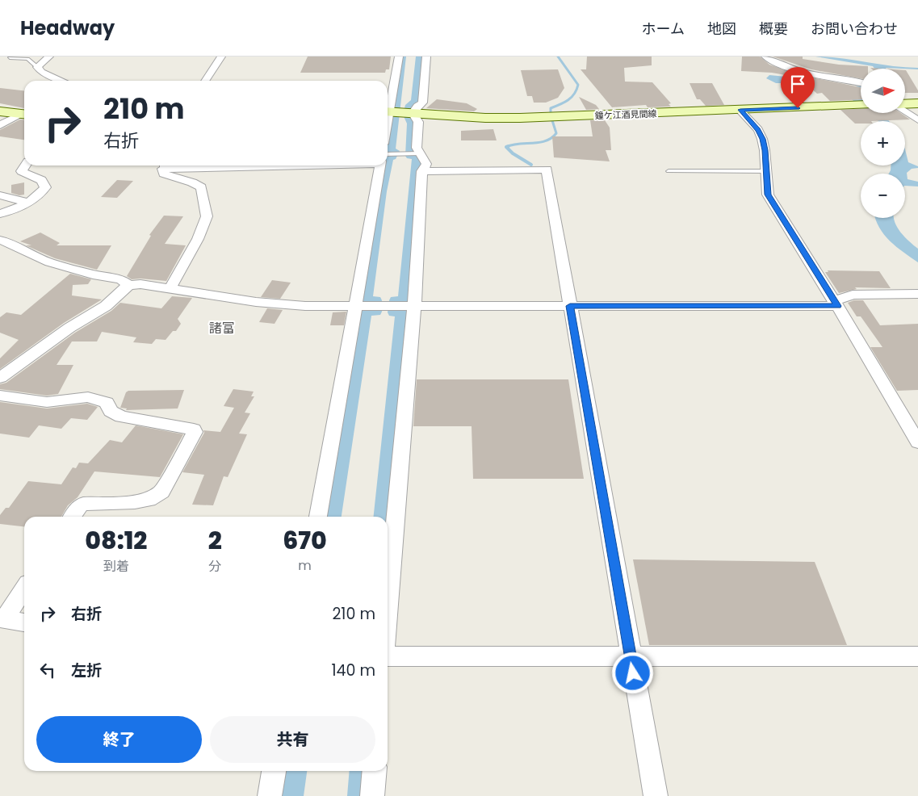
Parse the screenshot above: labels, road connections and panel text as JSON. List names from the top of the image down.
{
  "streets": {
    "main road": ["鐘ケ江酒見間線"]
  },
  "districts": ["諸富"],
  "north": "right",
  "page": {
    "header": "Headway",
    "nav": [
      "ホーム",
      "地図",
      "概要",
      "お問い合わせ"
    ],
    "map_buttons": ["+", "−"],
    "turn": ["210 m", "右折"],
    "eta": [
      "08:12",
      "到着",
      "2",
      "分",
      "670",
      "m"
    ],
    "list": [
      {
        "name": "右折",
        "value": "210 m"
      },
      {
        "name": "左折",
        "value": "140 m"
      }
    ],
    "buttons": ["終了", "共有"]
  }
}
